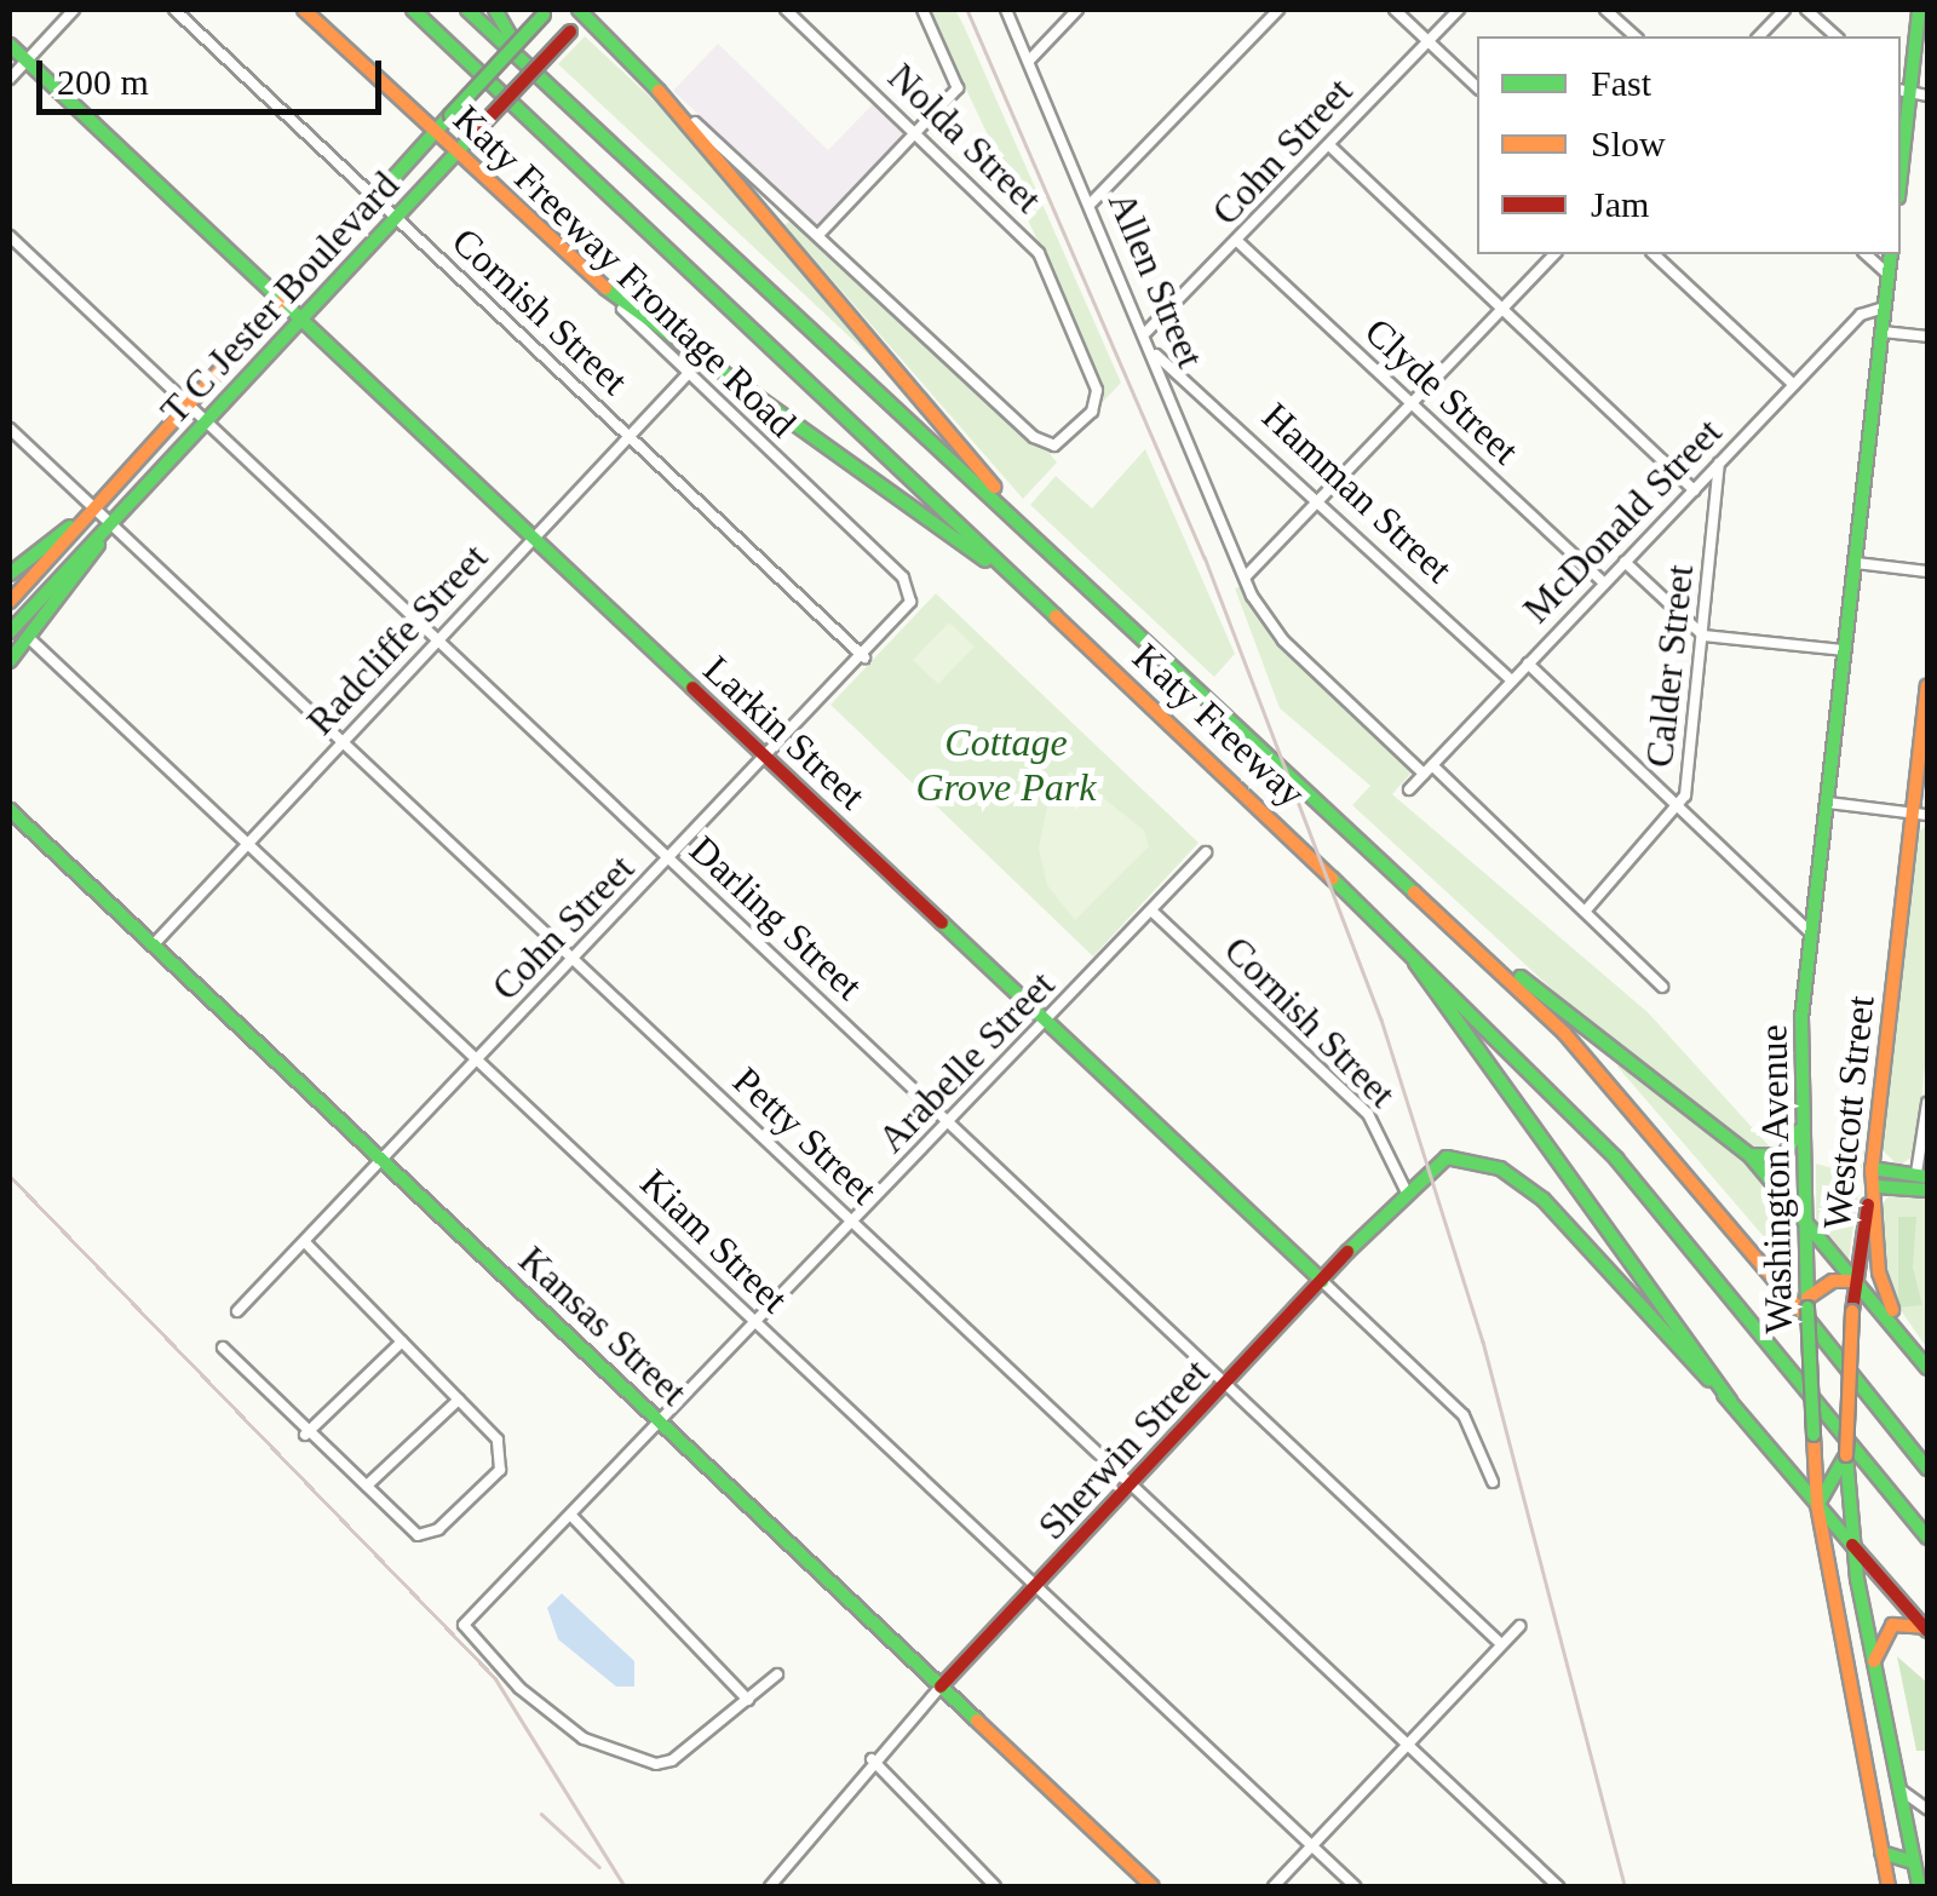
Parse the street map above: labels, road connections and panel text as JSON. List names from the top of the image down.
{
  "streets": {
    "main road": [
      "Katy Freeway Frontage Road",
      "T C Jester Boulevard",
      "Katy Freeway",
      "Larkin Street",
      "Westcott Street",
      "Washington Avenue",
      "Kansas Street",
      "Sherwin Street"
    ],
    "street": [
      "Nolda Street",
      "Cohn Street",
      "Allen Street",
      "Cornish Street",
      "Clyde Street",
      "Hamman Street",
      "McDonald Street",
      "Radcliffe Street",
      "Calder Street",
      "Darling Street",
      "Arabelle Street",
      "Petty Street",
      "Kiam Street"
    ]
  },
  "crossings": [
    ["Cohn Street", "Katy Freeway Frontage Road"],
    ["Cohn Street", "Allen Street"],
    ["Cohn Street", "Cornish Street"],
    ["Cohn Street", "Clyde Street"],
    ["Cohn Street", "Larkin Street"],
    ["Cohn Street", "Darling Street"],
    ["Cohn Street", "Petty Street"],
    ["Cohn Street", "Kiam Street"],
    ["Cohn Street", "Kansas Street"],
    ["Katy Freeway Frontage Road", "T C Jester Boulevard"],
    ["Katy Freeway Frontage Road", "Radcliffe Street"],
    ["Allen Street", "Hamman Street"],
    ["Allen Street", "McDonald Street"],
    ["Allen Street", "Calder Street"],
    ["T C Jester Boulevard", "Cornish Street"],
    ["T C Jester Boulevard", "Larkin Street"],
    ["T C Jester Boulevard", "Darling Street"],
    ["T C Jester Boulevard", "Petty Street"],
    ["Cornish Street", "Radcliffe Street"],
    ["Cornish Street", "Arabelle Street"],
    ["Cornish Street", "Sherwin Street"],
    ["Clyde Street", "McDonald Street"],
    ["Hamman Street", "McDonald Street"],
    ["McDonald Street", "Calder Street"],
    ["McDonald Street", "Washington Avenue"],
    ["Radcliffe Street", "Larkin Street"],
    ["Radcliffe Street", "Darling Street"],
    ["Radcliffe Street", "Petty Street"],
    ["Radcliffe Street", "Kiam Street"],
    ["Radcliffe Street", "Kansas Street"],
    ["Larkin Street", "Arabelle Street"],
    ["Larkin Street", "Sherwin Street"],
    ["Darling Street", "Arabelle Street"],
    ["Darling Street", "Sherwin Street"],
    ["Arabelle Street", "Petty Street"],
    ["Arabelle Street", "Kiam Street"],
    ["Arabelle Street", "Kansas Street"],
    ["Petty Street", "Sherwin Street"],
    ["Kiam Street", "Sherwin Street"],
    ["Kansas Street", "Sherwin Street"]
  ],
  "parks": ["Cottage Grove Park"],
  "legend": ["Fast", "Slow", "Jam"],
  "scale_bar": "200 m"
}
